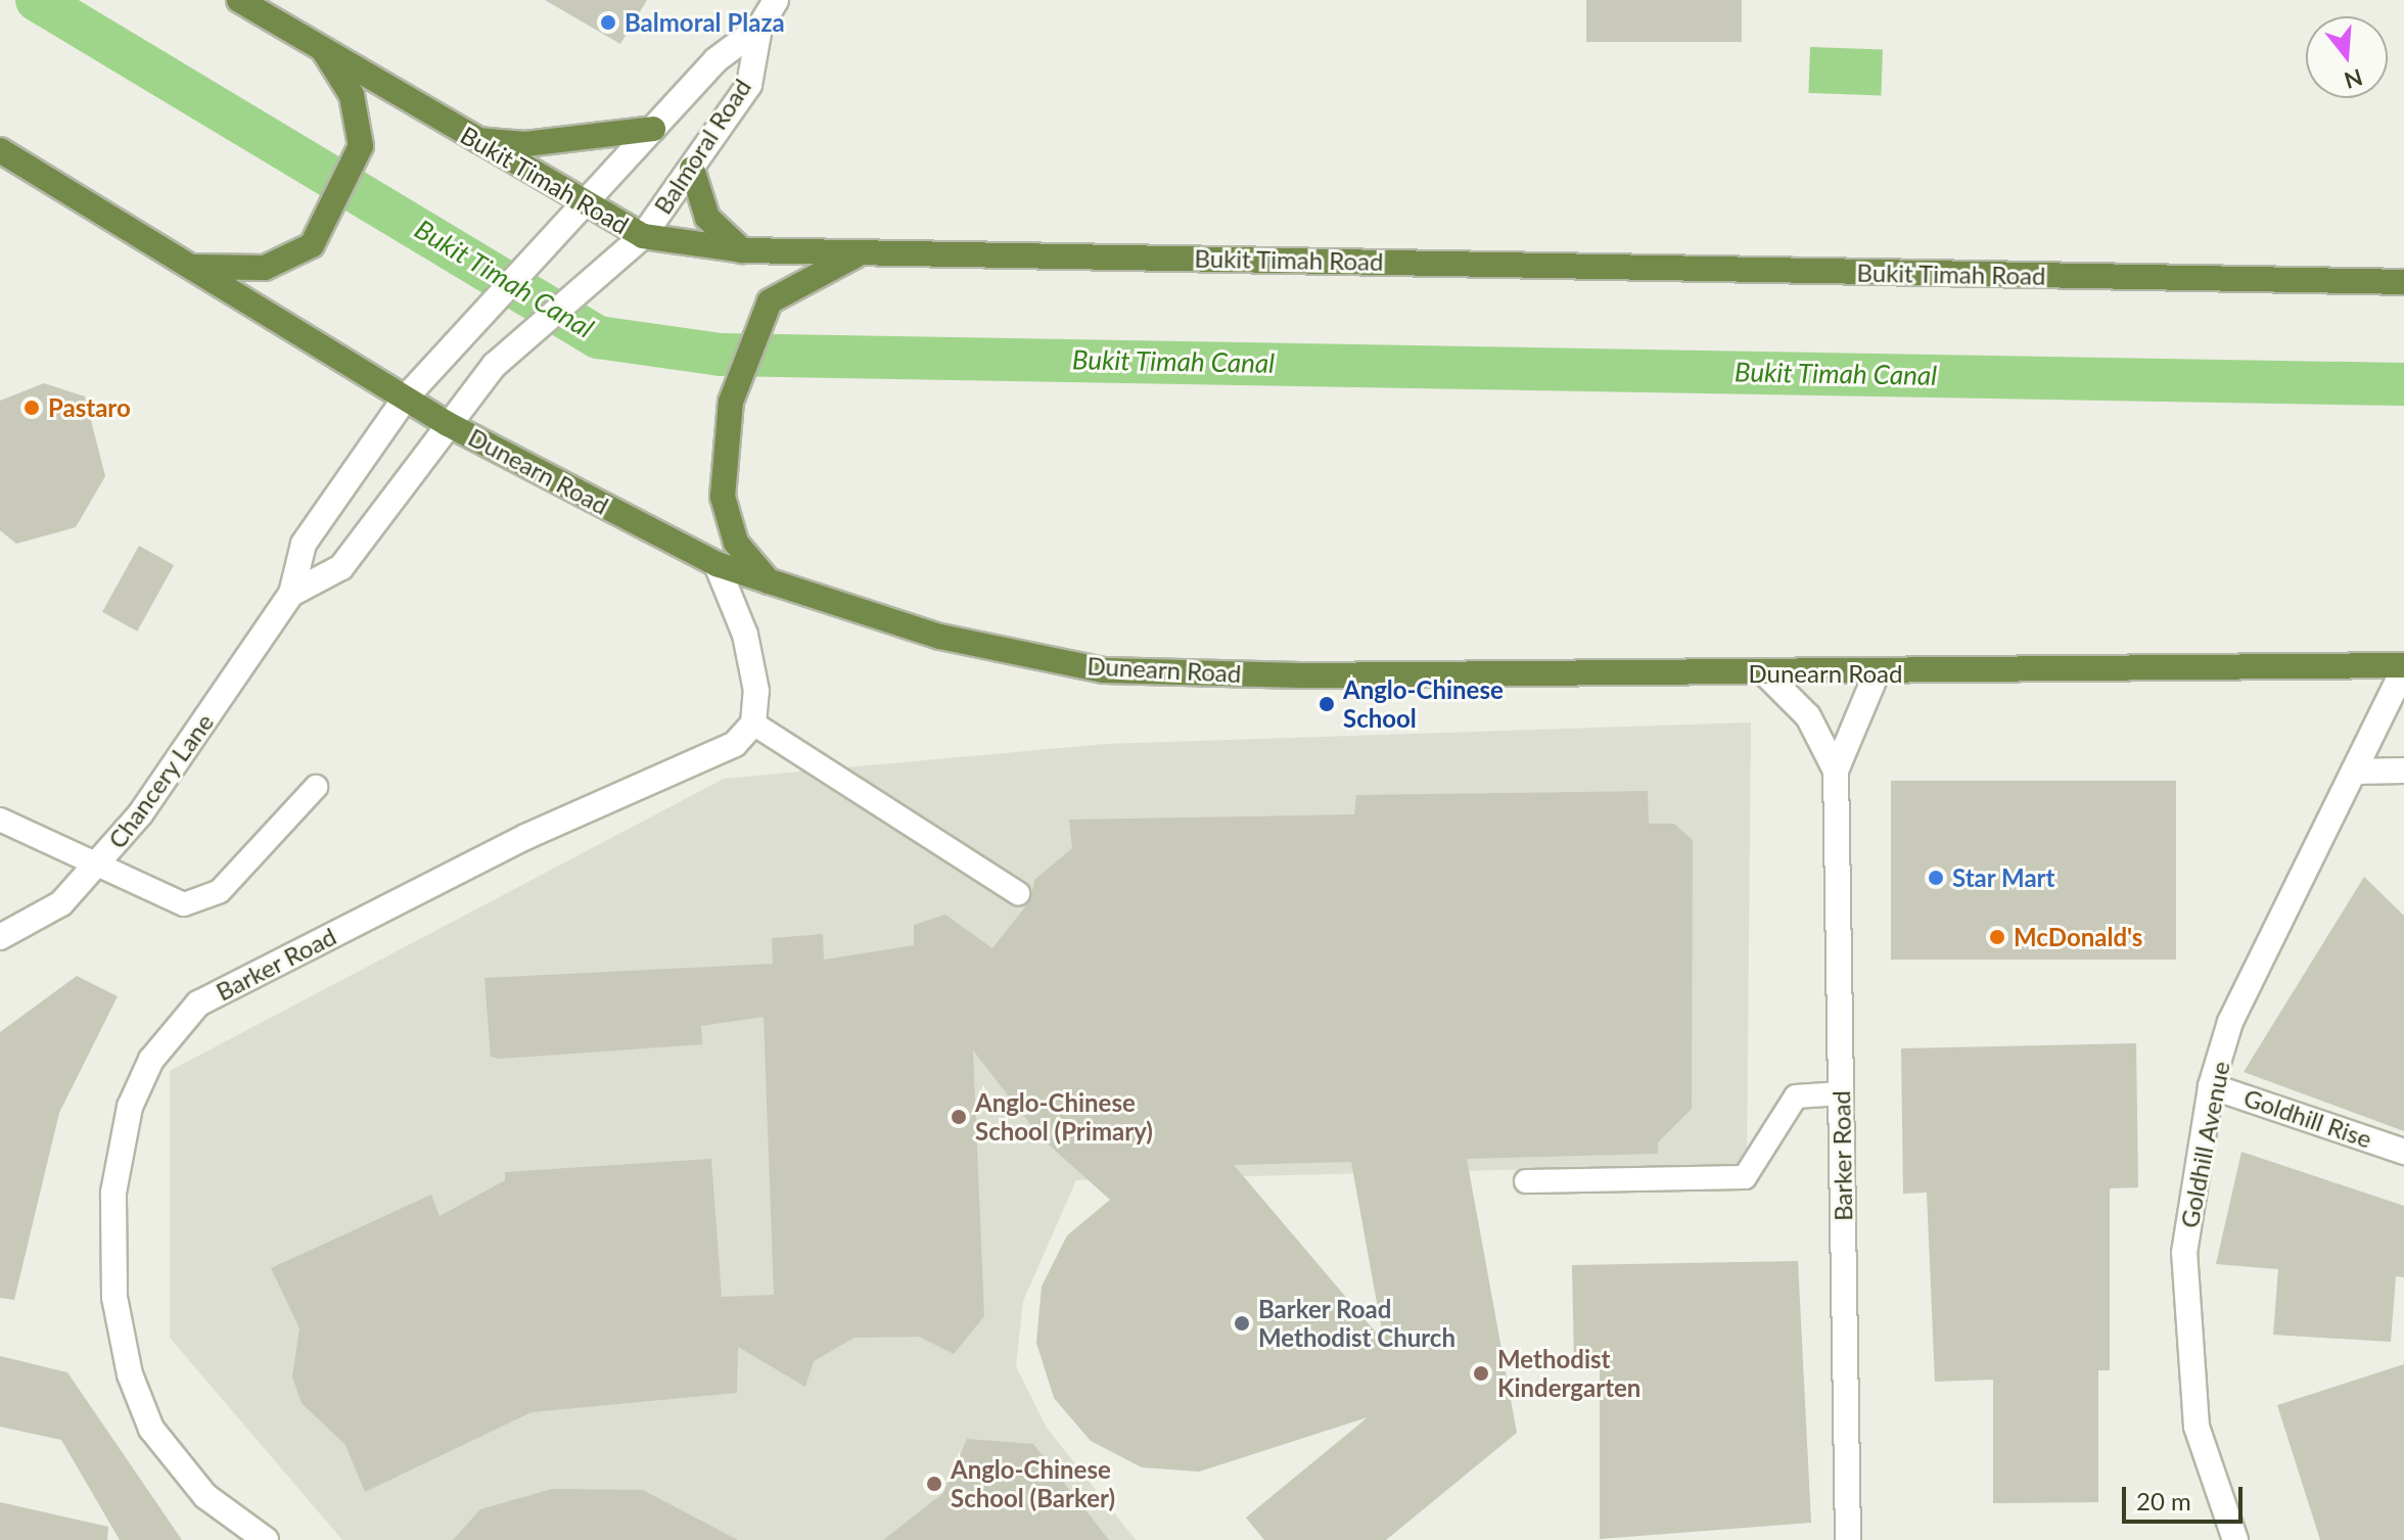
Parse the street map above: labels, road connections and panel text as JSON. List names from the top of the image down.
{
  "streets": {
    "highway": ["Bukit Timah Road", "Dunearn Road"],
    "street": [
      "Balmoral Road",
      "Chancery Lane",
      "Barker Road",
      "Goldhill Rise",
      "Goldhill Avenue"
    ]
  },
  "crossings": [
    ["Balmoral Road", "Bukit Timah Road"],
    ["Balmoral Road", "Dunearn Road"],
    ["Balmoral Road", "Chancery Lane"],
    ["Dunearn Road", "Chancery Lane"],
    ["Dunearn Road", "Barker Road"],
    ["Dunearn Road", "Goldhill Avenue"],
    ["Goldhill Rise", "Goldhill Avenue"]
  ],
  "water": ["Bukit Timah Canal"],
  "places": [
    "Balmoral Plaza",
    "Pastaro",
    "Anglo-Chinese School",
    "Star Mart",
    "McDonald's",
    "Anglo-Chinese School (Primary)",
    "Barker Road Methodist Church",
    "Methodist Kindergarten",
    "Anglo-Chinese School (Barker)"
  ],
  "scale_bar": "20 m",
  "north": "bottom"
}
